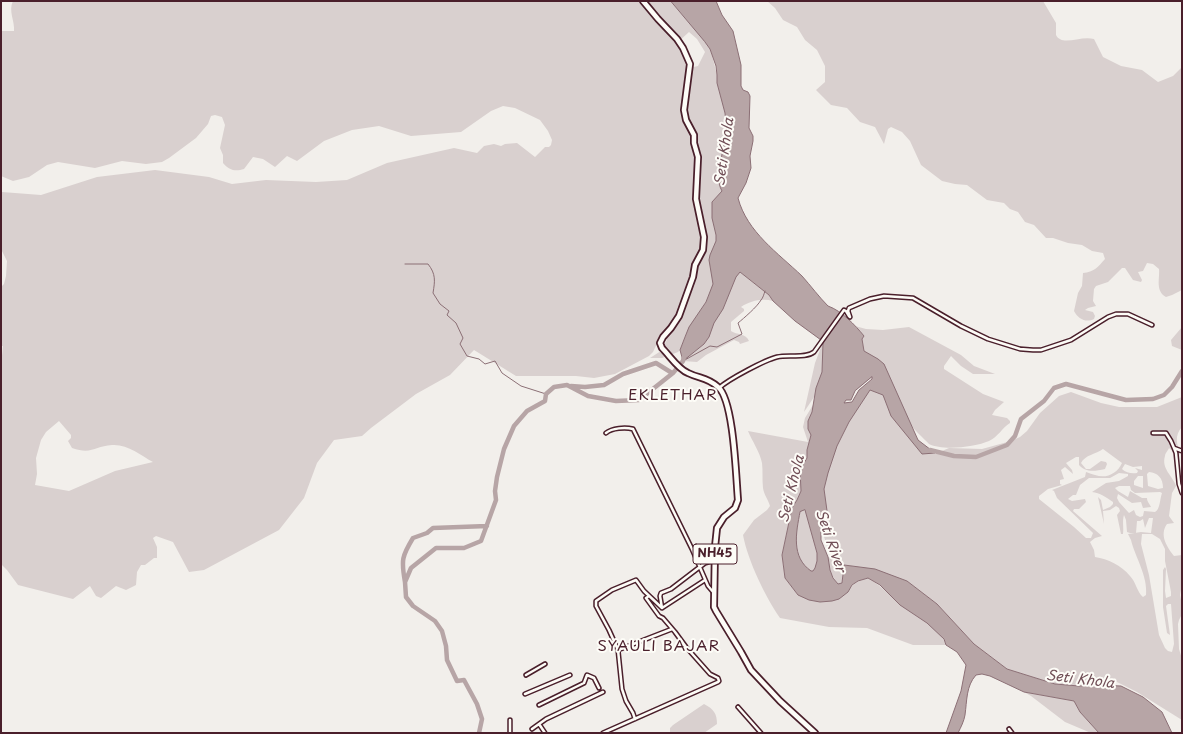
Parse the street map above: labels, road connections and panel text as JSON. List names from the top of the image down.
{
  "streets": {
    "main road": ["NH45"]
  },
  "districts": ["EKLETHAR", "SYAULI BAJAR"],
  "water": ["Seti Khola", "Seti River"]
}
